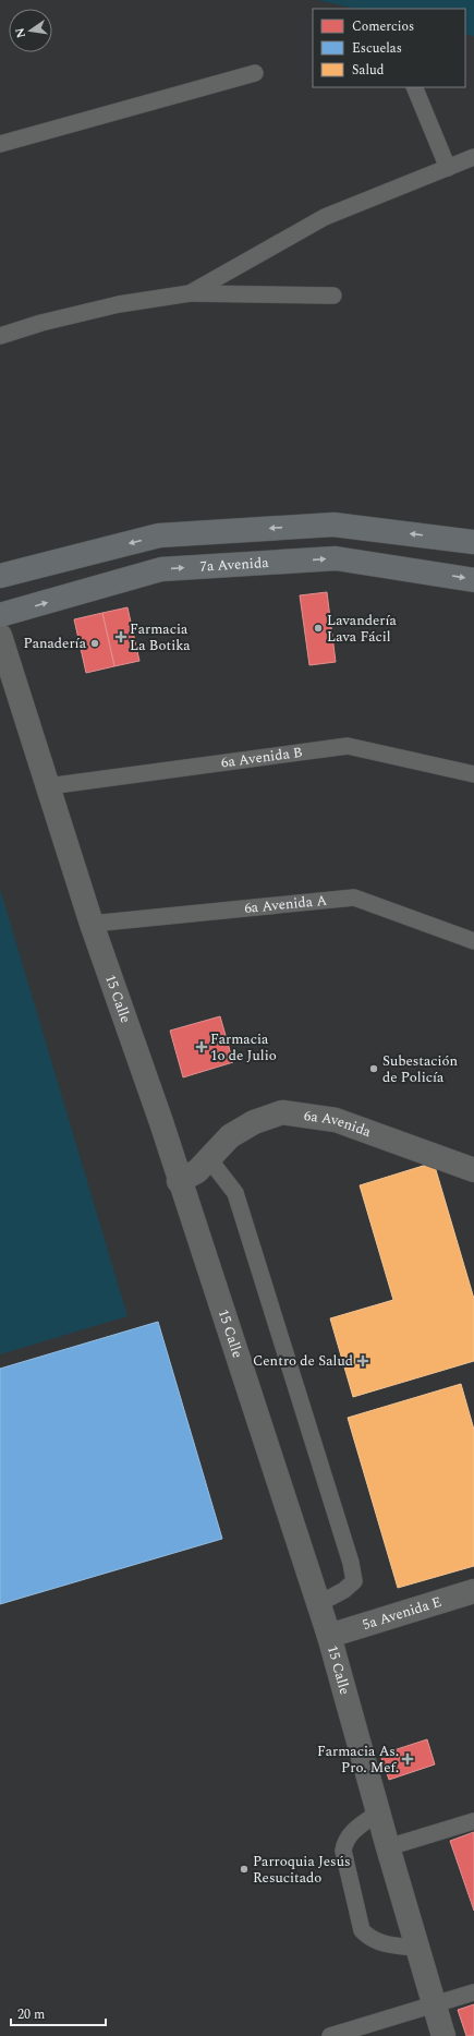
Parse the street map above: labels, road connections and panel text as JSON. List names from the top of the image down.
{
  "streets": {
    "street": [
      "7a Avenida",
      "15 Calle",
      "6a Avenida",
      "5a Avenida E"
    ],
    "lane": ["6a Avenida B", "6a Avenida A"]
  },
  "crossings": [
    ["6a Avenida B", "15 Calle"],
    ["6a Avenida A", "15 Calle"],
    ["15 Calle", "6a Avenida"],
    ["15 Calle", "5a Avenida E"]
  ],
  "places": {
    "other": [
      "Lavandería Lava Fácil",
      "Panadería",
      "Subestación de Policía",
      "Parroquia Jesús Resucitado"
    ],
    "health": [
      "Farmacia La Botika",
      "Farmacia 1o de Julio",
      "Centro de Salud",
      "Farmacia As. Pro. Mef."
    ]
  },
  "legend": ["Comercios", "Escuelas", "Salud"],
  "scale_bar": "20 m",
  "north": "left"
}
